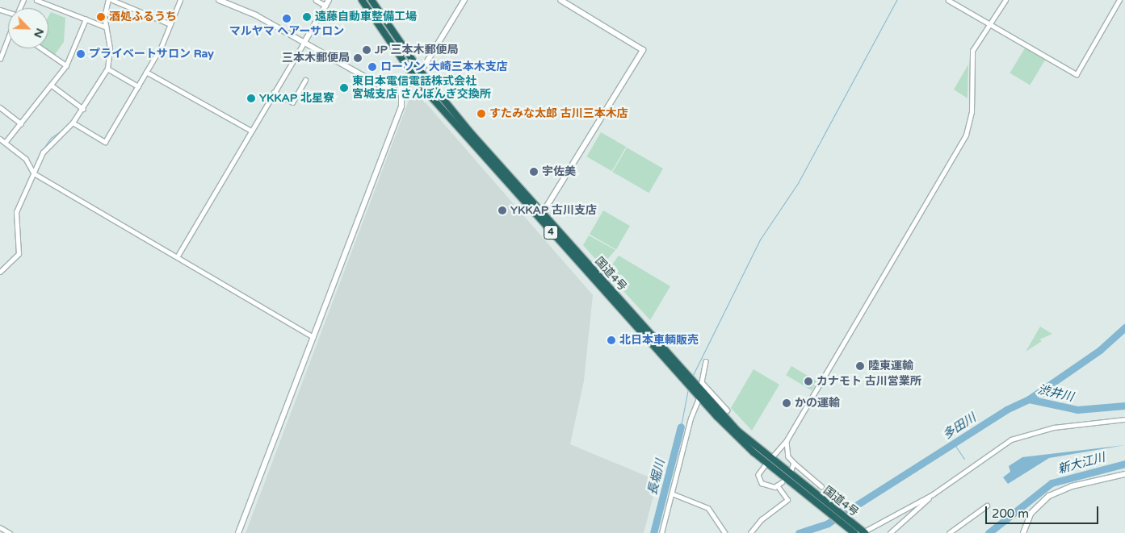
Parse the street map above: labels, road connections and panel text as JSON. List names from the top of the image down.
{
  "streets": {
    "highway": ["4", "国道4号"]
  },
  "water": [
    "渋井川",
    "多田川",
    "新大江川",
    "長堀川"
  ],
  "places": [
    "酒処ふるうち",
    "遠藤自動車整備工場",
    "マルヤマ ヘアーサロン",
    "JP 三本木郵便局",
    "プライベートサロン Ray",
    "三本木郵便局",
    "ローソン 大崎三本木支店",
    "東日本電信電話株式会社 宮城支店 さんぼんぎ交換所",
    "YKKAP 北星寮",
    "すたみな太郎 古川三本木店",
    "宇佐美",
    "YKKAP 古川支店",
    "北日本車輌販売",
    "陸東運輸",
    "カナモト 古川営業所",
    "かの運輸"
  ],
  "scale_bar": "200 m",
  "north": "bottom right"
}
